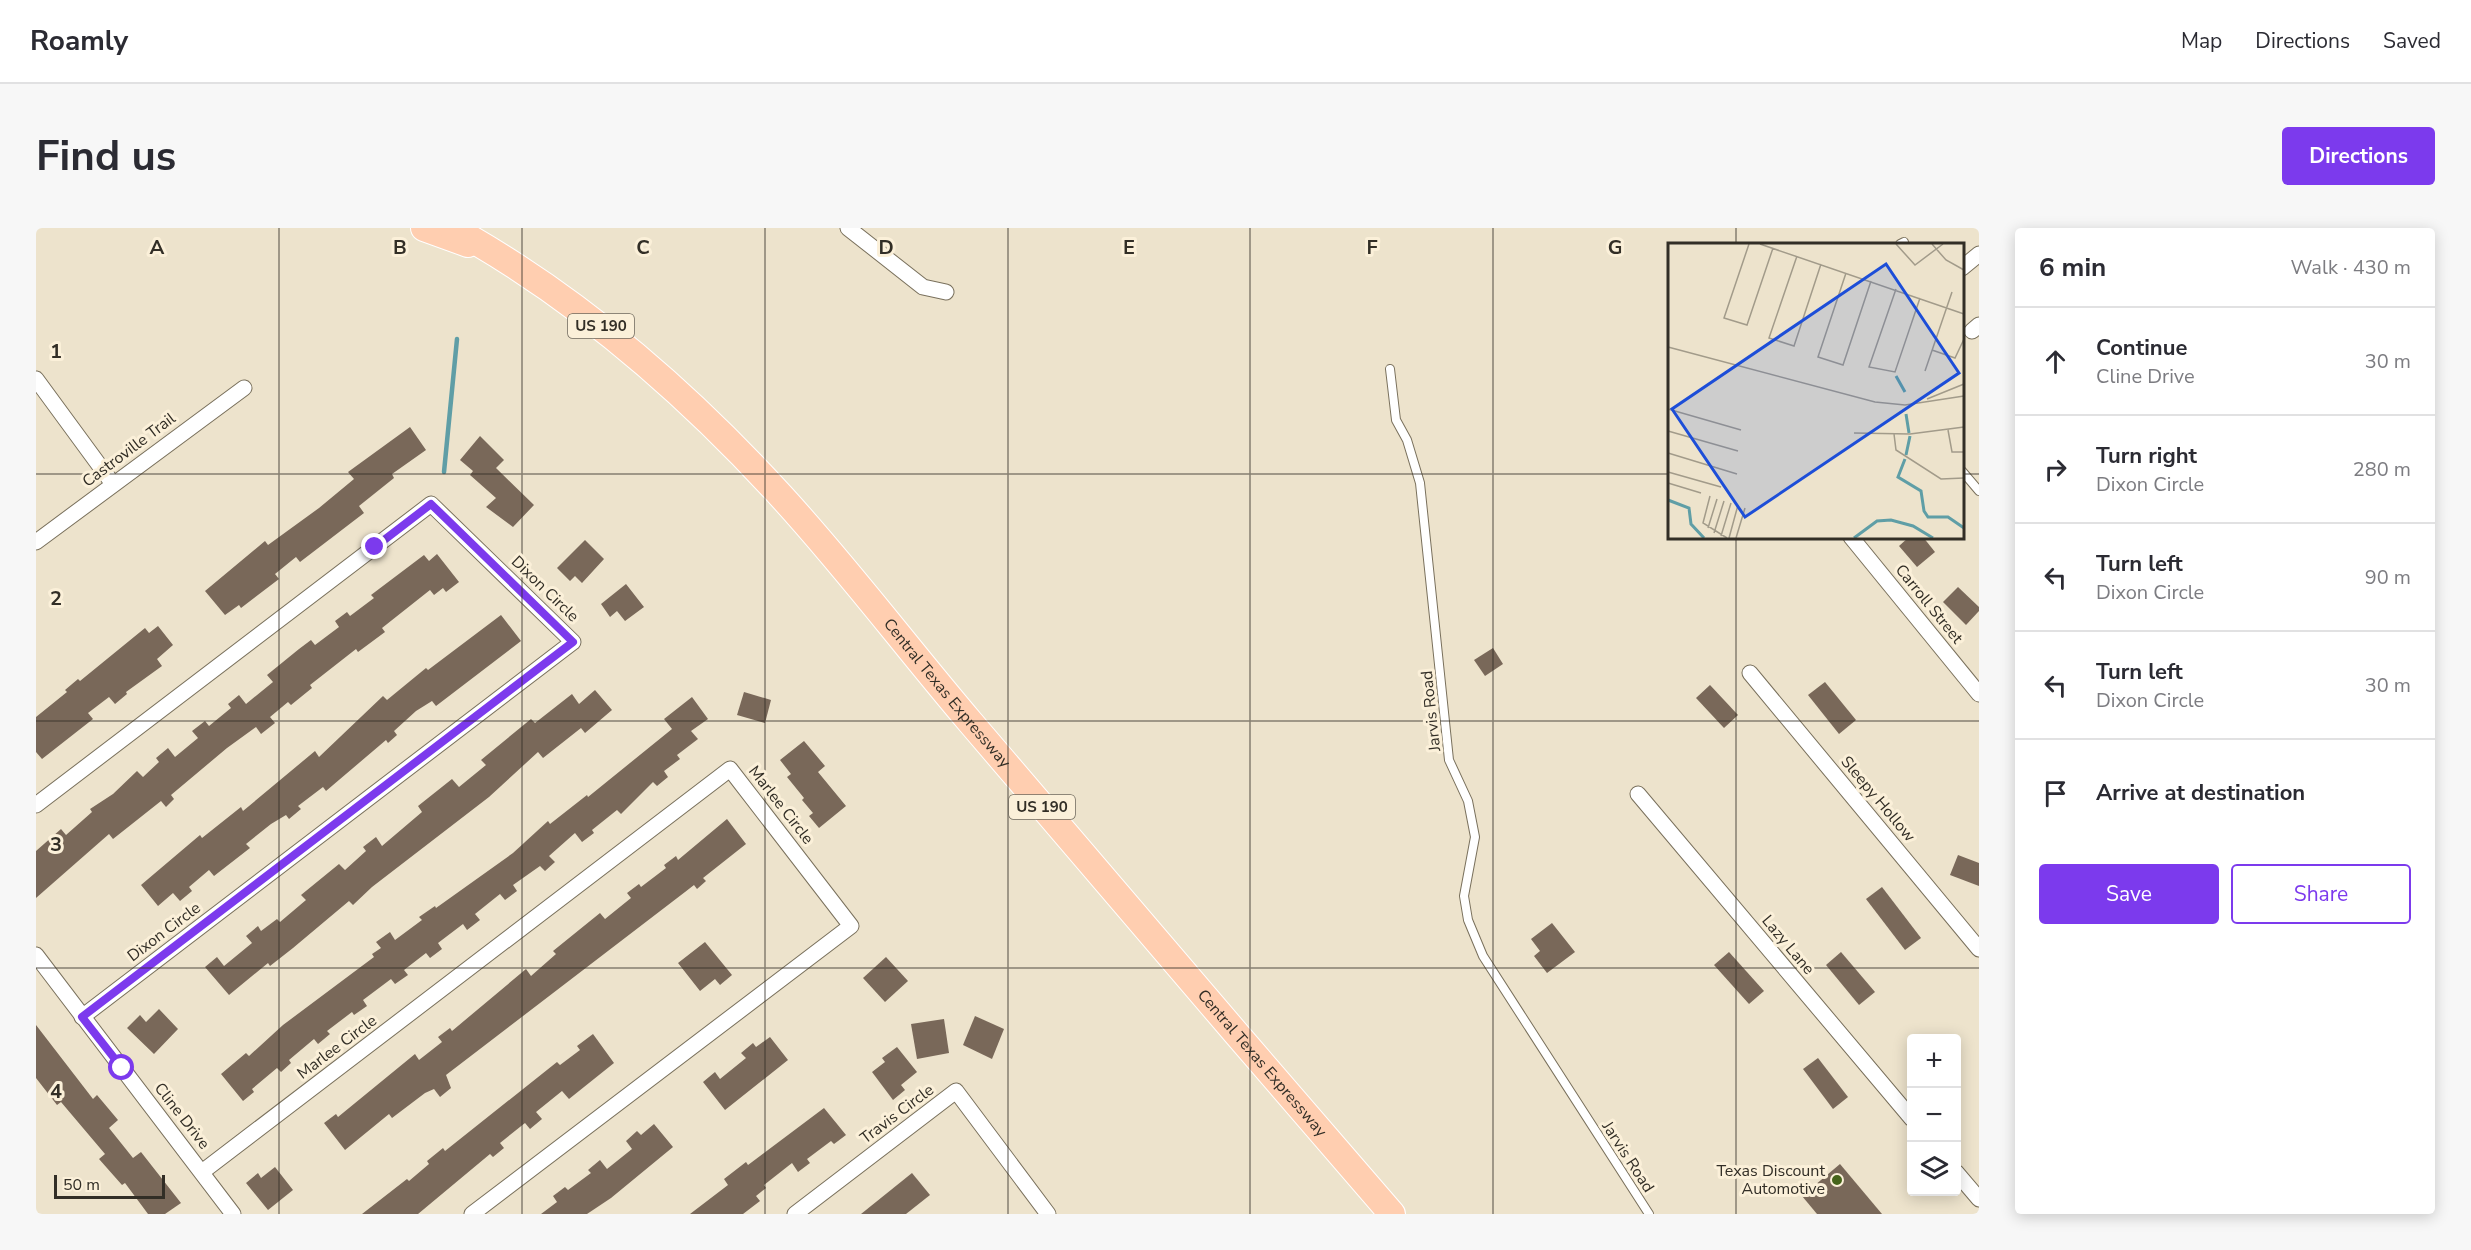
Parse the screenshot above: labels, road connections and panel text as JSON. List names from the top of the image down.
{
  "streets": {
    "highway": ["US 190", "Central Texas Expressway"],
    "street": [
      "Castroville Trail",
      "Dixon Circle",
      "Carroll Street",
      "Sleepy Hollow",
      "Marlee Circle",
      "Lazy Lane",
      "Travis Circle",
      "Cline Drive"
    ],
    "lane": ["Jarvis Road"]
  },
  "crossings": [
    ["Dixon Circle", "Cline Drive"],
    ["Marlee Circle", "Cline Drive"]
  ],
  "places": ["Texas Discount Automotive"],
  "scale_bar": "50 m",
  "page": {
    "header": "Roamly",
    "nav": ["Map", "Directions", "Saved"],
    "buttons": [
      "Directions",
      ["Save", "Share"]
    ],
    "title": "Find us",
    "heading": ["6 min", "Walk · 430 m"],
    "list": [
      ["Continue", "Cline Drive", "30 m"],
      ["Turn right", "Dixon Circle", "280 m"],
      ["Turn left", "Dixon Circle", "90 m"],
      ["Turn left", "Dixon Circle", "30 m"],
      "Arrive at destination"
    ],
    "map_buttons": ["+", "−"],
    "scale": "50 m"
  },
  "grid": {
    "columns": [
      "A",
      "B",
      "C",
      "D",
      "E",
      "F",
      "G"
    ],
    "rows": [
      "1",
      "2",
      "3",
      "4"
    ]
  }
}
